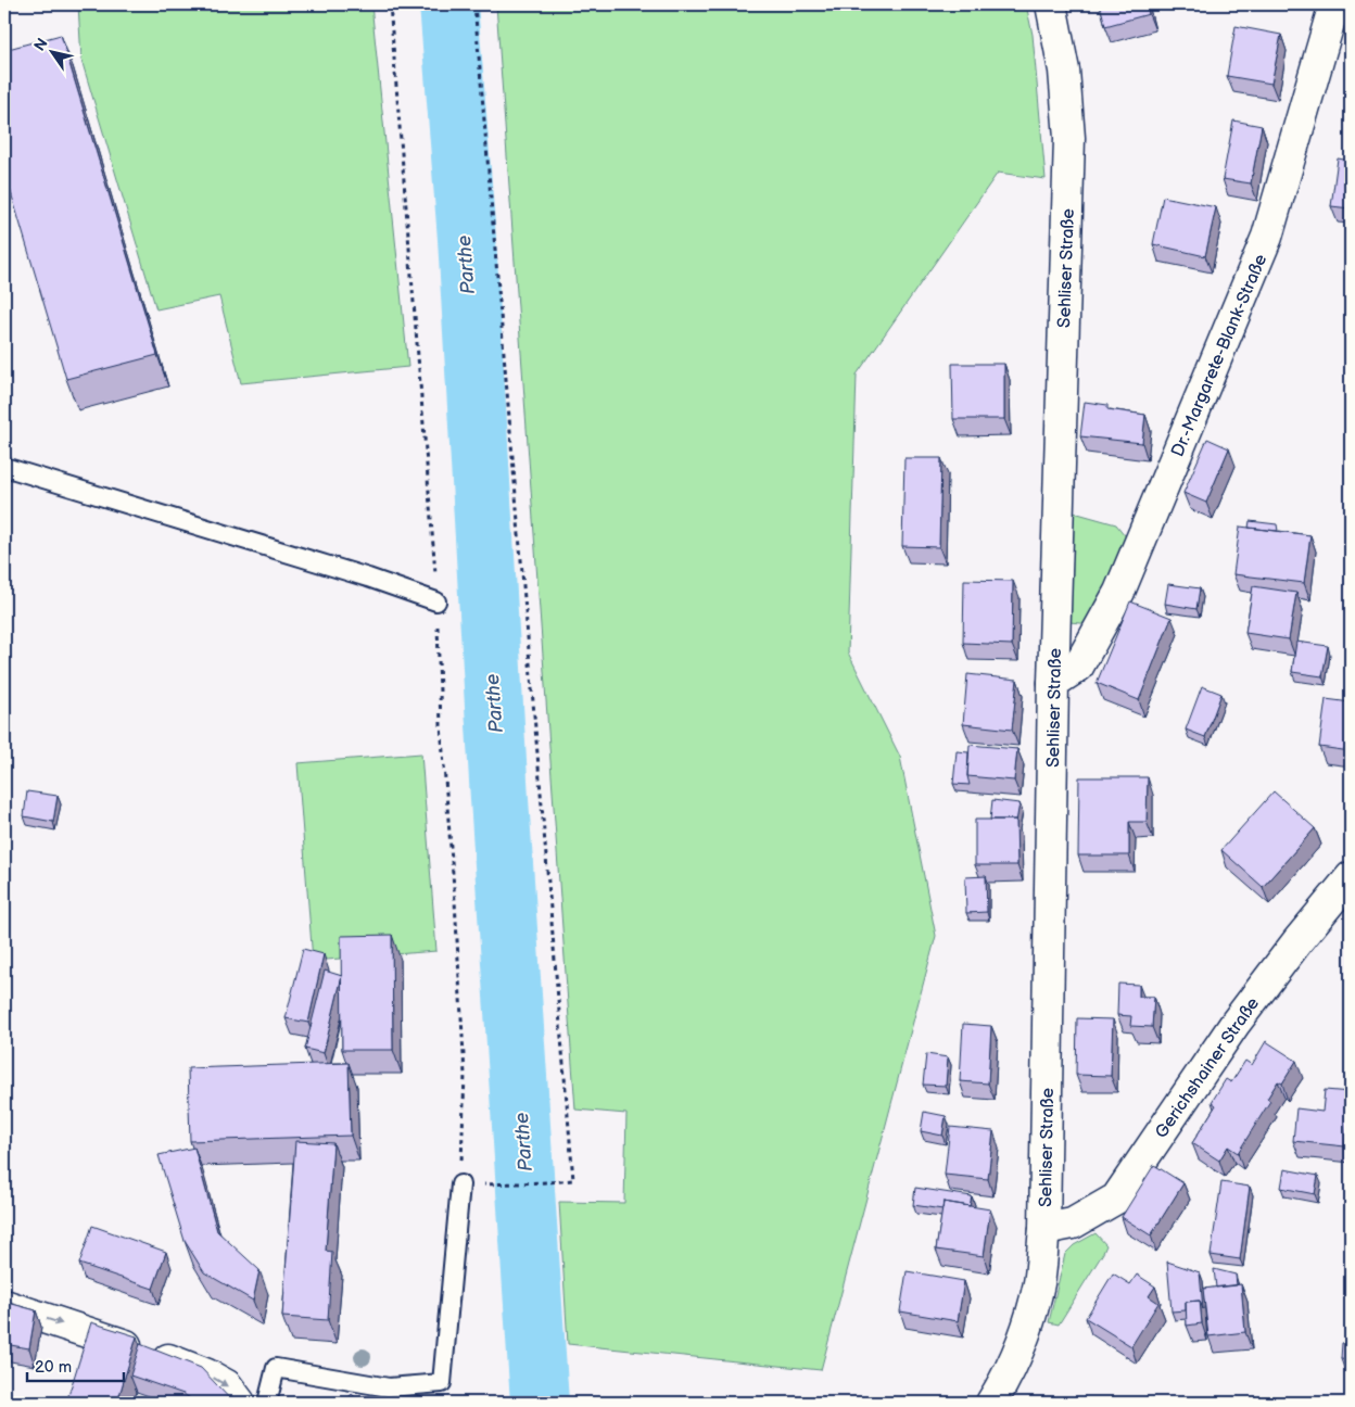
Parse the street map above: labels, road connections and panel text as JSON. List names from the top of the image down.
{
  "streets": {
    "street": ["Sehliser Straße", "Dr.-Margarete-Blank-Straße", "Gerichshainer Straße"]
  },
  "crossings": [
    ["Sehliser Straße", "Dr.-Margarete-Blank-Straße"],
    ["Sehliser Straße", "Gerichshainer Straße"]
  ],
  "water": ["Parthe"],
  "scale_bar": "20 m",
  "north": "top left"
}
